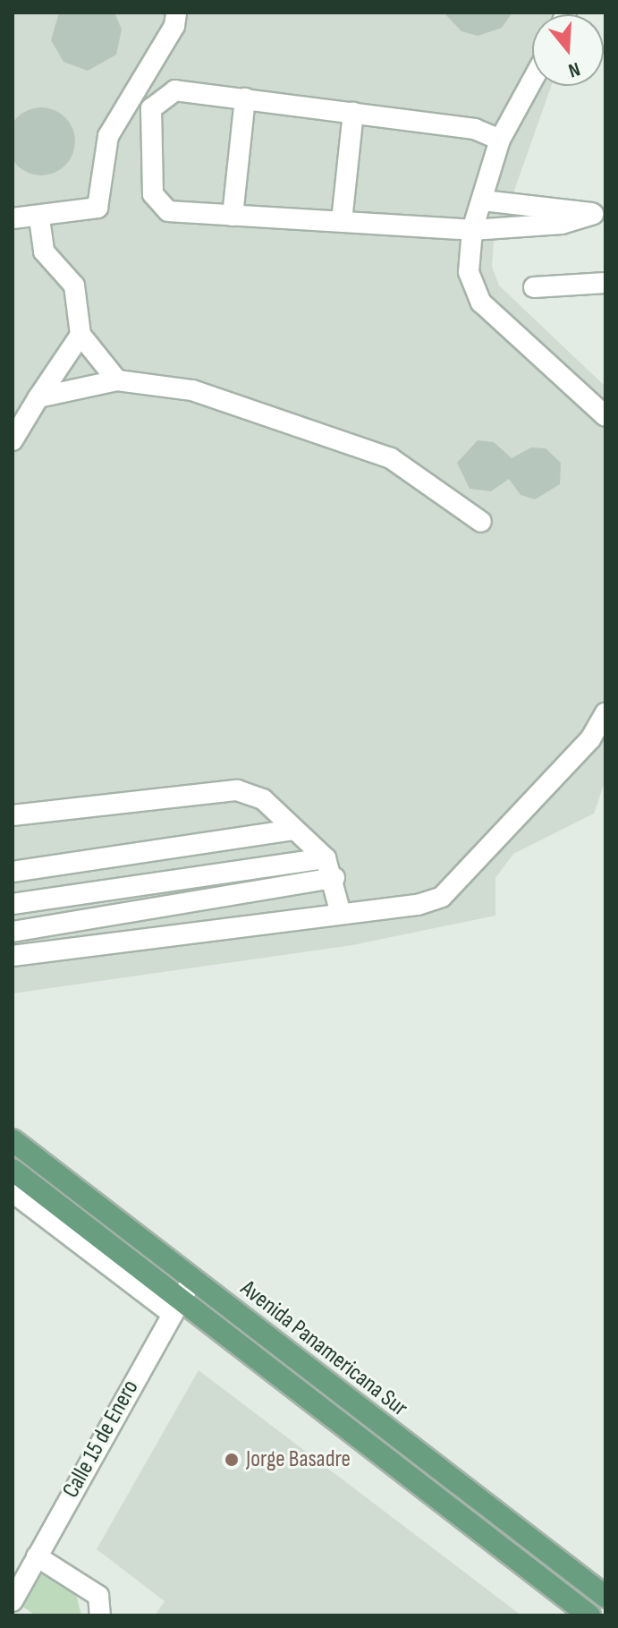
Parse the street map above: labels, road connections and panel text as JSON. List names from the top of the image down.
{
  "streets": {
    "main road": ["Avenida Panamericana Sur"],
    "street": ["Calle 15 de Enero"]
  },
  "crossings": [
    ["Avenida Panamericana Sur", "Calle 15 de Enero"]
  ],
  "places": ["Jorge Basadre"],
  "north": "bottom"
}
